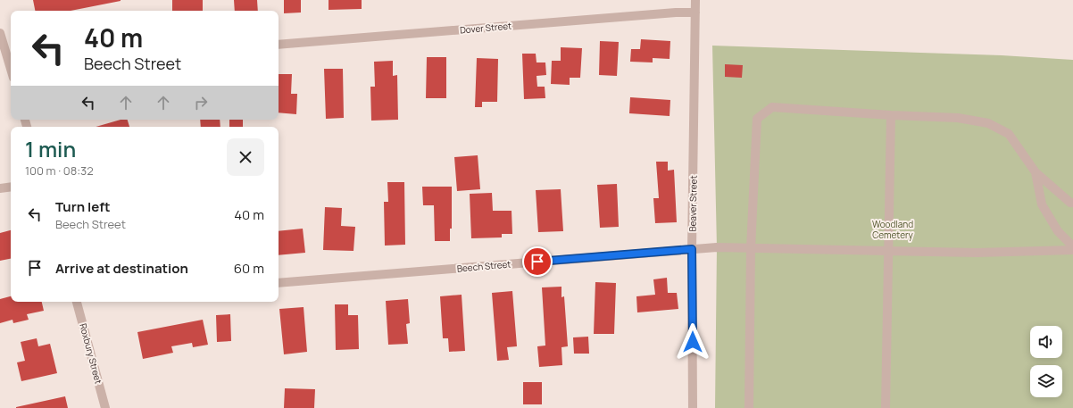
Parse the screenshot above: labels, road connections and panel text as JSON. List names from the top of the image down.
{
  "streets": {
    "street": [
      "Dover Street",
      "Beaver Street",
      "Beech Street",
      "Roxbury Street"
    ]
  },
  "crossings": [
    ["Dover Street", "Beaver Street"],
    ["Beaver Street", "Beech Street"]
  ],
  "parks": ["Woodland Cemetery"],
  "page": {
    "turn": ["40 m", "Beech Street"],
    "heading": ["1 min", "100 m · 08:32"],
    "list": [
      {
        "name": "Turn left",
        "note": "Beech Street",
        "value": "40 m"
      },
      {
        "name": "Arrive at destination",
        "value": "60 m"
      }
    ]
  }
}
